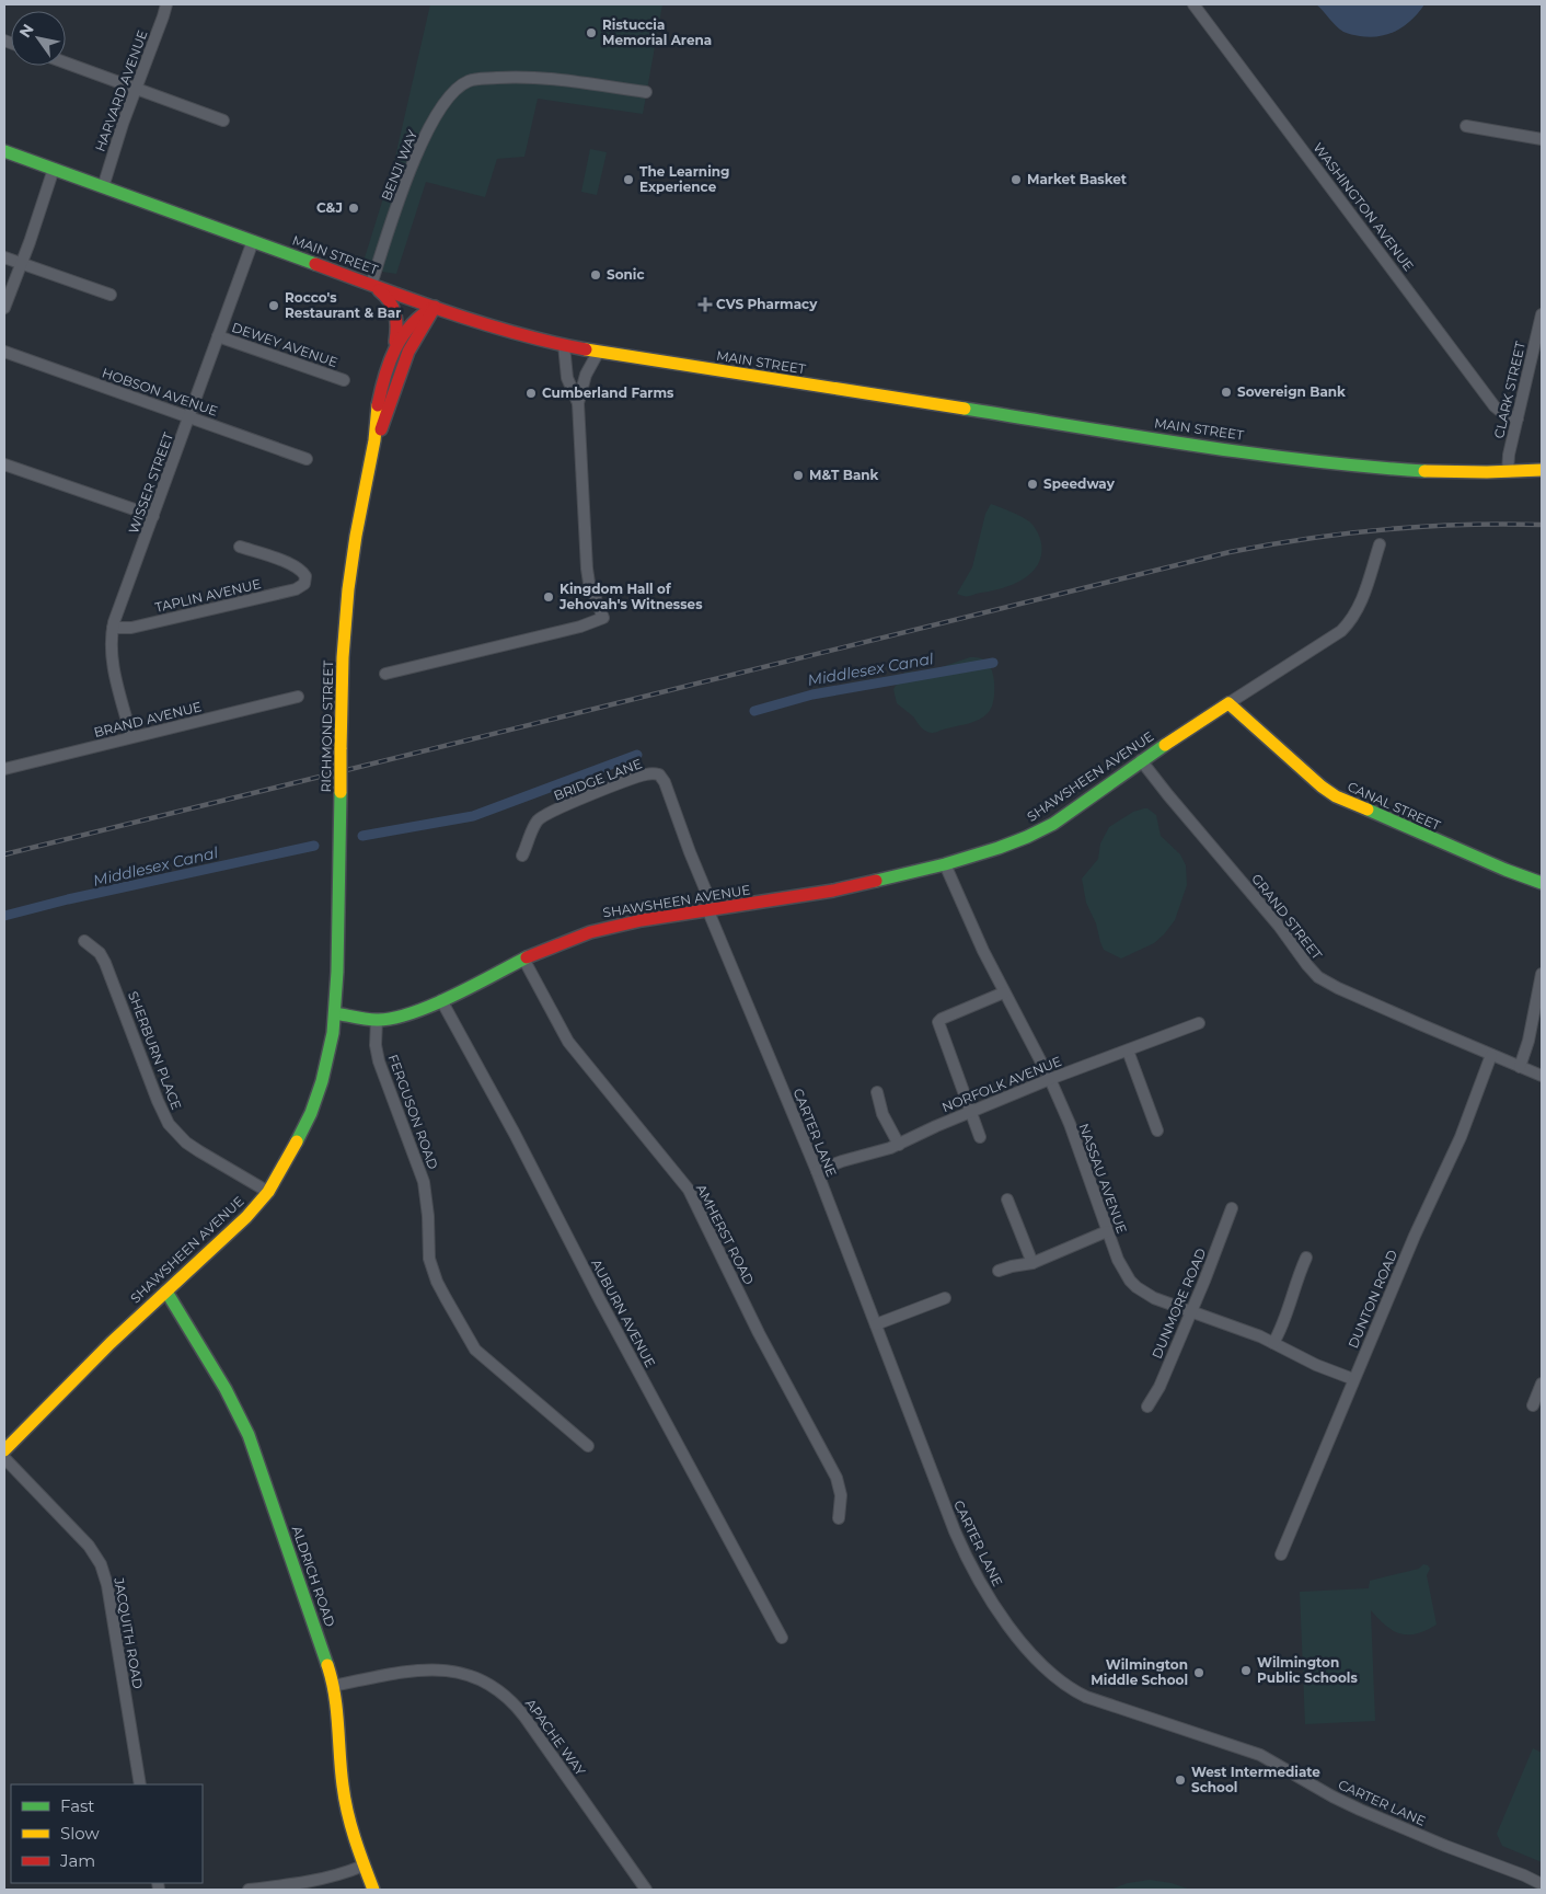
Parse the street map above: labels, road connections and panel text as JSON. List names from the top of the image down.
{
  "streets": {
    "main road": [
      "MAIN STREET",
      "RICHMOND STREET",
      "SHAWSHEEN AVENUE",
      "CANAL STREET",
      "ALDRICH ROAD"
    ],
    "street": [
      "HARVARD AVENUE",
      "BENJI WAY",
      "WASHINGTON AVENUE",
      "DEWEY AVENUE",
      "CLARK STREET",
      "HOBSON AVENUE",
      "WISSER STREET",
      "TAPLIN AVENUE",
      "BRAND AVENUE",
      "BRIDGE LANE",
      "GRAND STREET",
      "SHERBURN PLACE",
      "NORFOLK AVENUE",
      "FERGUSON ROAD",
      "CARTER LANE",
      "NASSAU AVENUE",
      "AMHERST ROAD",
      "DUNTON ROAD",
      "DUNMORE ROAD",
      "AUBURN AVENUE",
      "JACQUITH ROAD",
      "APACHE WAY"
    ]
  },
  "crossings": [
    ["HARVARD AVENUE", "MAIN STREET"],
    ["BENJI WAY", "MAIN STREET"],
    ["WASHINGTON AVENUE", "CLARK STREET"],
    ["MAIN STREET", "CLARK STREET"],
    ["MAIN STREET", "WISSER STREET"],
    ["MAIN STREET", "RICHMOND STREET"],
    ["DEWEY AVENUE", "WISSER STREET"],
    ["HOBSON AVENUE", "WISSER STREET"],
    ["WISSER STREET", "TAPLIN AVENUE"],
    ["WISSER STREET", "BRAND AVENUE"],
    ["RICHMOND STREET", "SHAWSHEEN AVENUE"],
    ["SHAWSHEEN AVENUE", "BRIDGE LANE"],
    ["SHAWSHEEN AVENUE", "CANAL STREET"],
    ["SHAWSHEEN AVENUE", "GRAND STREET"],
    ["SHAWSHEEN AVENUE", "SHERBURN PLACE"],
    ["SHAWSHEEN AVENUE", "FERGUSON ROAD"],
    ["SHAWSHEEN AVENUE", "CARTER LANE"],
    ["SHAWSHEEN AVENUE", "NASSAU AVENUE"],
    ["SHAWSHEEN AVENUE", "AMHERST ROAD"],
    ["SHAWSHEEN AVENUE", "AUBURN AVENUE"],
    ["SHAWSHEEN AVENUE", "ALDRICH ROAD"],
    ["BRIDGE LANE", "CARTER LANE"],
    ["GRAND STREET", "DUNTON ROAD"],
    ["NORFOLK AVENUE", "CARTER LANE"],
    ["NORFOLK AVENUE", "NASSAU AVENUE"],
    ["NASSAU AVENUE", "DUNTON ROAD"],
    ["NASSAU AVENUE", "DUNMORE ROAD"],
    ["ALDRICH ROAD", "APACHE WAY"]
  ],
  "water": ["Middlesex Canal"],
  "places": {
    "other": [
      "Ristuccia Memorial Arena",
      "The Learning Experience",
      "Market Basket",
      "C&J",
      "Sonic",
      "Rocco's Restaurant & Bar",
      "Sovereign Bank",
      "Cumberland Farms",
      "M&T Bank",
      "Speedway",
      "Kingdom Hall of Jehovah's Witnesses",
      "Wilmington Public Schools",
      "Wilmington Middle School",
      "West Intermediate School"
    ],
    "health": ["CVS Pharmacy"]
  },
  "legend": ["Fast", "Slow", "Jam"],
  "north": "top left"
}
